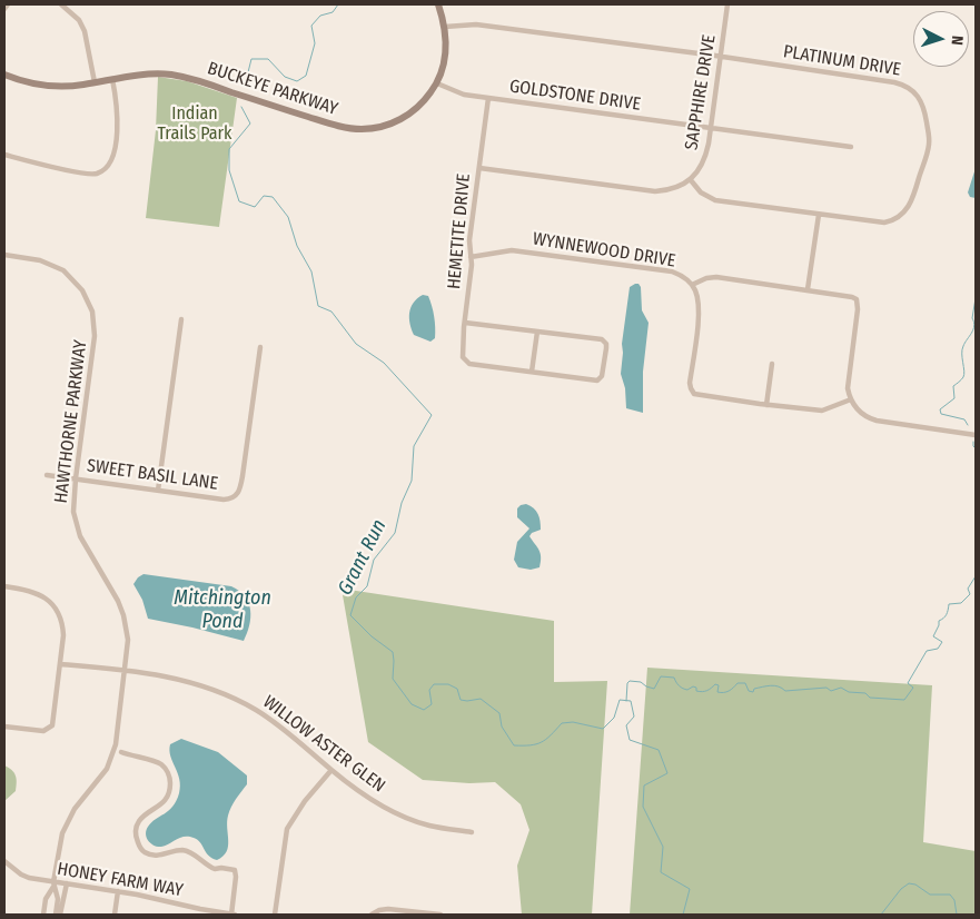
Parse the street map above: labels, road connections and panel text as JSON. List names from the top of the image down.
{
  "streets": {
    "street": [
      "PLATINUM DRIVE",
      "BUCKEYE PARKWAY",
      "SAPPHIRE DRIVE",
      "GOLDSTONE DRIVE",
      "HEMETITE DRIVE",
      "WYNNEWOOD DRIVE",
      "HAWTHORNE PARKWAY",
      "SWEET BASIL LANE",
      "WILLOW ASTER GLEN",
      "HONEY FARM WAY"
    ]
  },
  "crossings": [
    ["PLATINUM DRIVE", "BUCKEYE PARKWAY"],
    ["PLATINUM DRIVE", "SAPPHIRE DRIVE"],
    ["BUCKEYE PARKWAY", "GOLDSTONE DRIVE"],
    ["SAPPHIRE DRIVE", "GOLDSTONE DRIVE"],
    ["GOLDSTONE DRIVE", "HEMETITE DRIVE"],
    ["HEMETITE DRIVE", "WYNNEWOOD DRIVE"],
    ["HAWTHORNE PARKWAY", "SWEET BASIL LANE"],
    ["HAWTHORNE PARKWAY", "WILLOW ASTER GLEN"],
    ["HAWTHORNE PARKWAY", "HONEY FARM WAY"]
  ],
  "water": ["Grant Run", "Mitchington Pond"],
  "parks": ["Indian Trails Park"],
  "north": "right"
}
